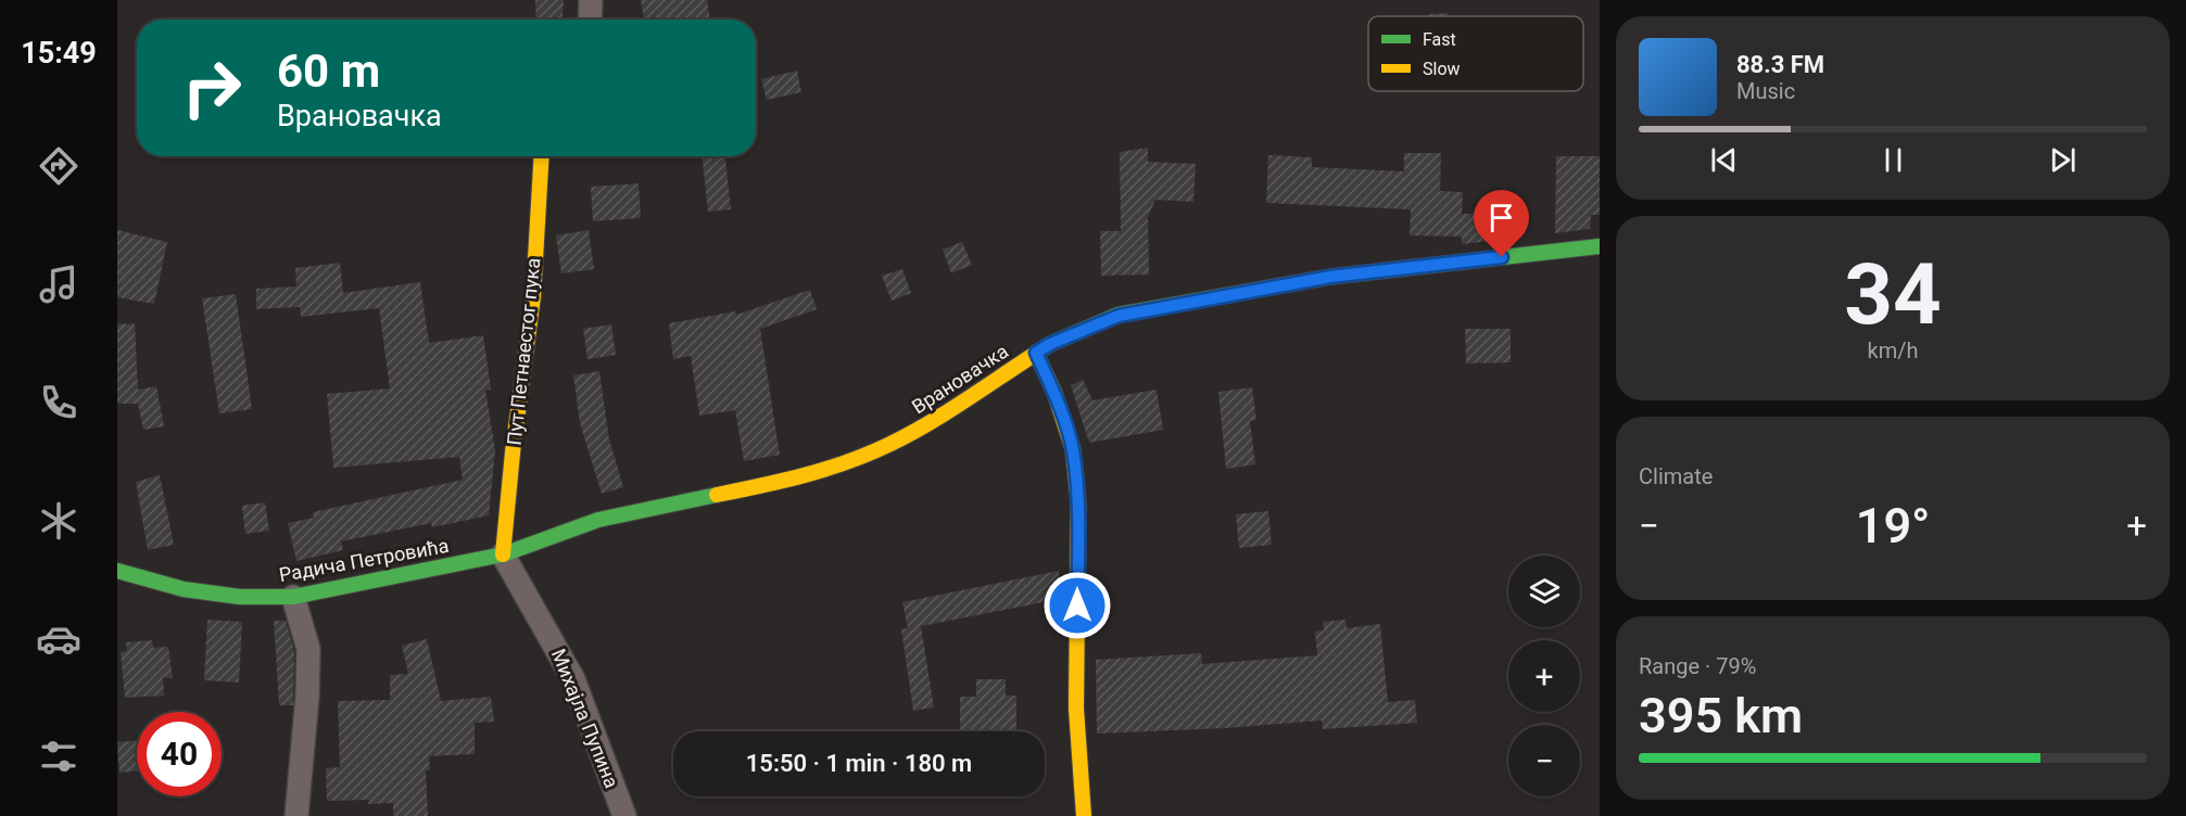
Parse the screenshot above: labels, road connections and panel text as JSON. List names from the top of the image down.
{
  "streets": {
    "street": [
      "Пут Петнаестог пука",
      "Врановачка",
      "Радича Петровића",
      "Михајла Пупина"
    ]
  },
  "crossings": [
    ["Пут Петнаестог пука", "Врановачка"],
    ["Пут Петнаестог пука", "Радича Петровића"],
    ["Пут Петнаестог пука", "Михајла Пупина"],
    ["Врановачка", "Радича Петровића"],
    ["Врановачка", "Михајла Пупина"],
    ["Радича Петровића", "Михајла Пупина"]
  ],
  "legend": ["Fast", "Slow"],
  "page": {
    "tabs": "15:49",
    "turn": ["60 m", "Врановачка"],
    "song": ["88.3 FM", "Music"],
    "tile": [
      ["34", "km/h"],
      "Climate",
      ["Range · 79%", "395 km"]
    ],
    "heat": ["−", "19°", "+"],
    "map_buttons": ["+", "−"],
    "limit": "40",
    "trip": "15:50 · 1 min · 180 m"
  }
}
